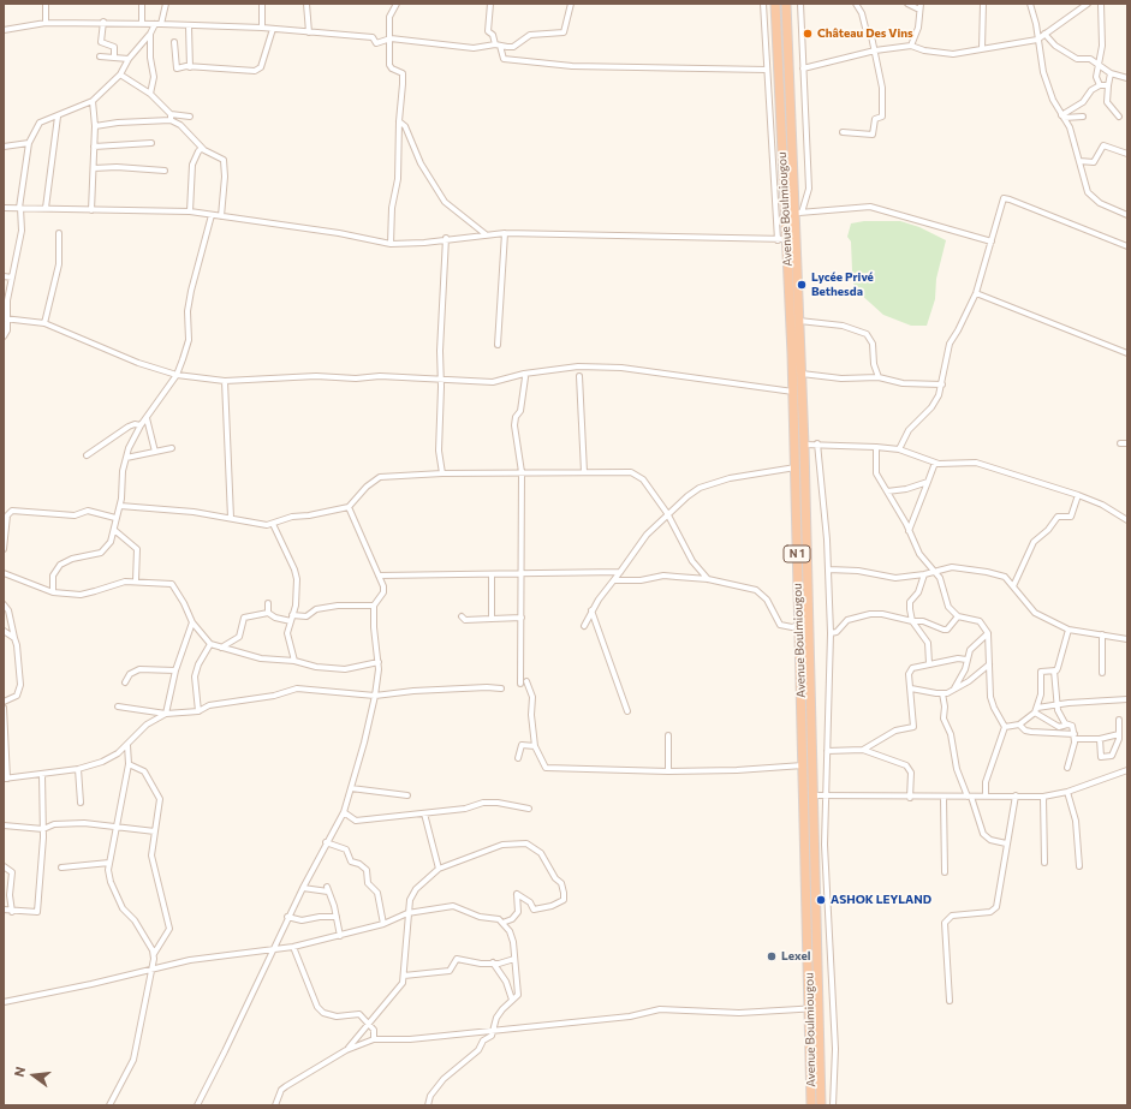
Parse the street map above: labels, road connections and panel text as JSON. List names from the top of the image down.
{
  "streets": {
    "highway": ["Avenue Boulmiougou", "N 1"]
  },
  "places": [
    "Château Des Vins",
    "Lycée Privé Bethesda",
    "ASHOK LEYLAND",
    "Lexel"
  ],
  "north": "left"
}
